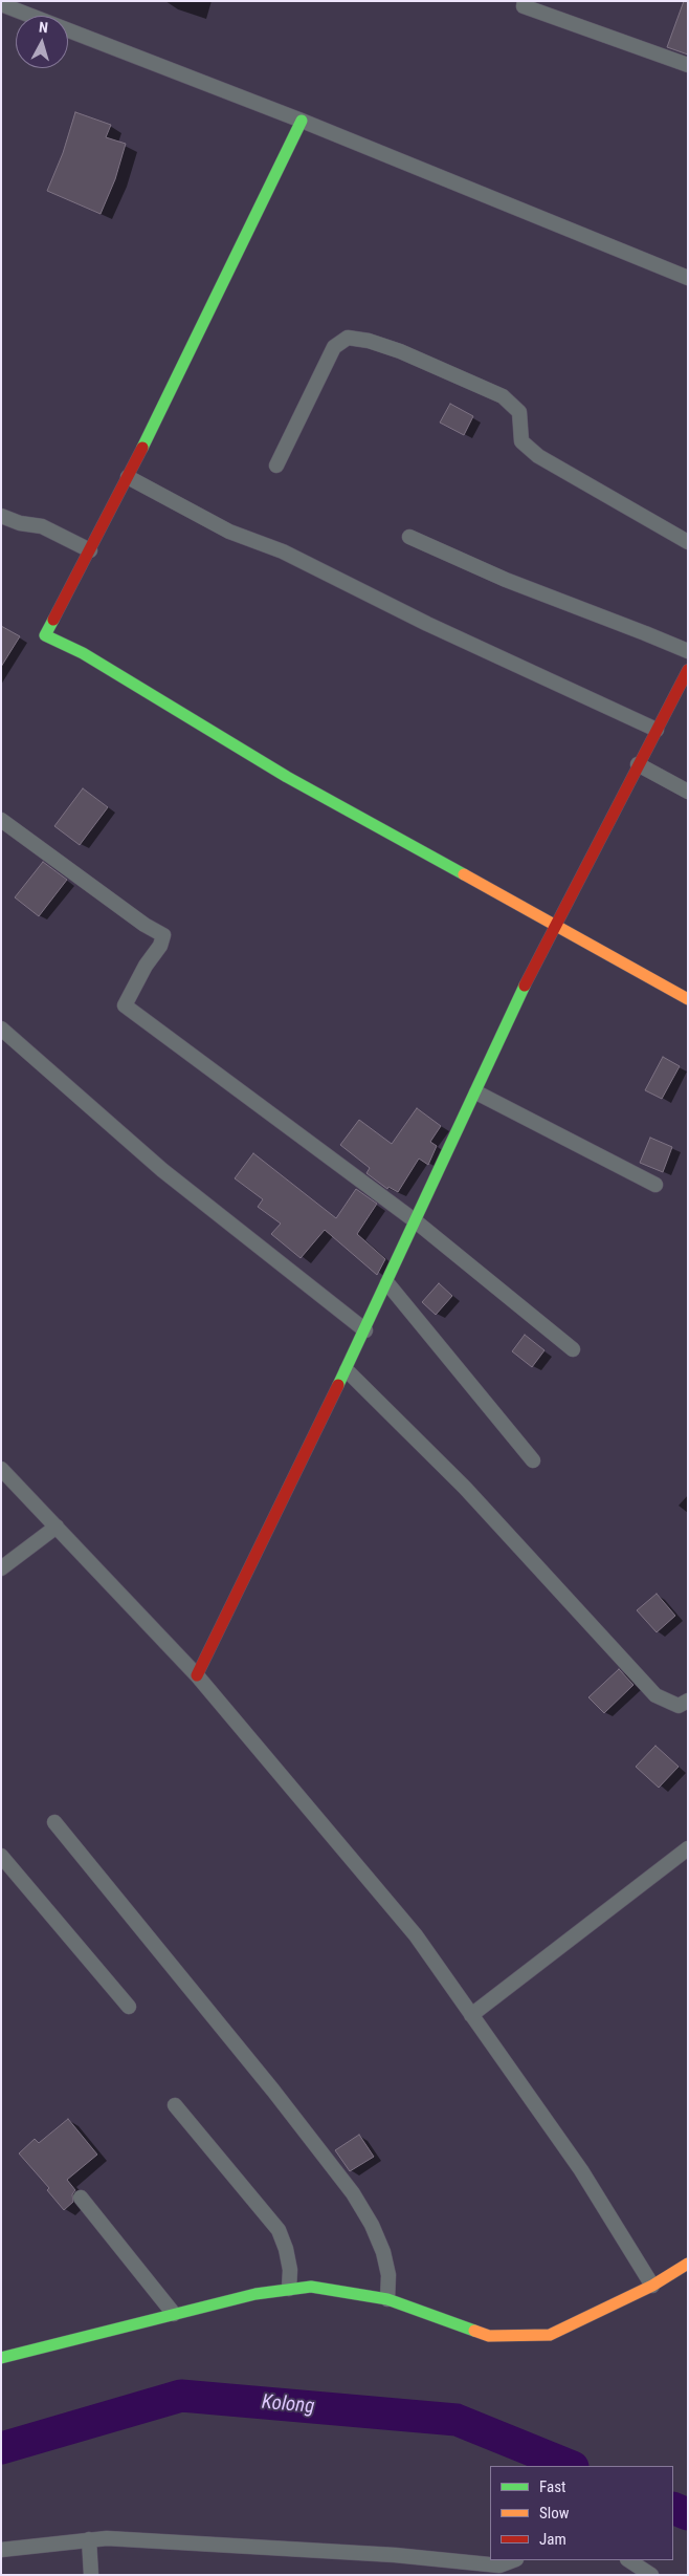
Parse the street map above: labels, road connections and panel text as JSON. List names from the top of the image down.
{
  "water": ["Kolong"],
  "legend": ["Fast", "Slow", "Jam"],
  "north": "top"
}
